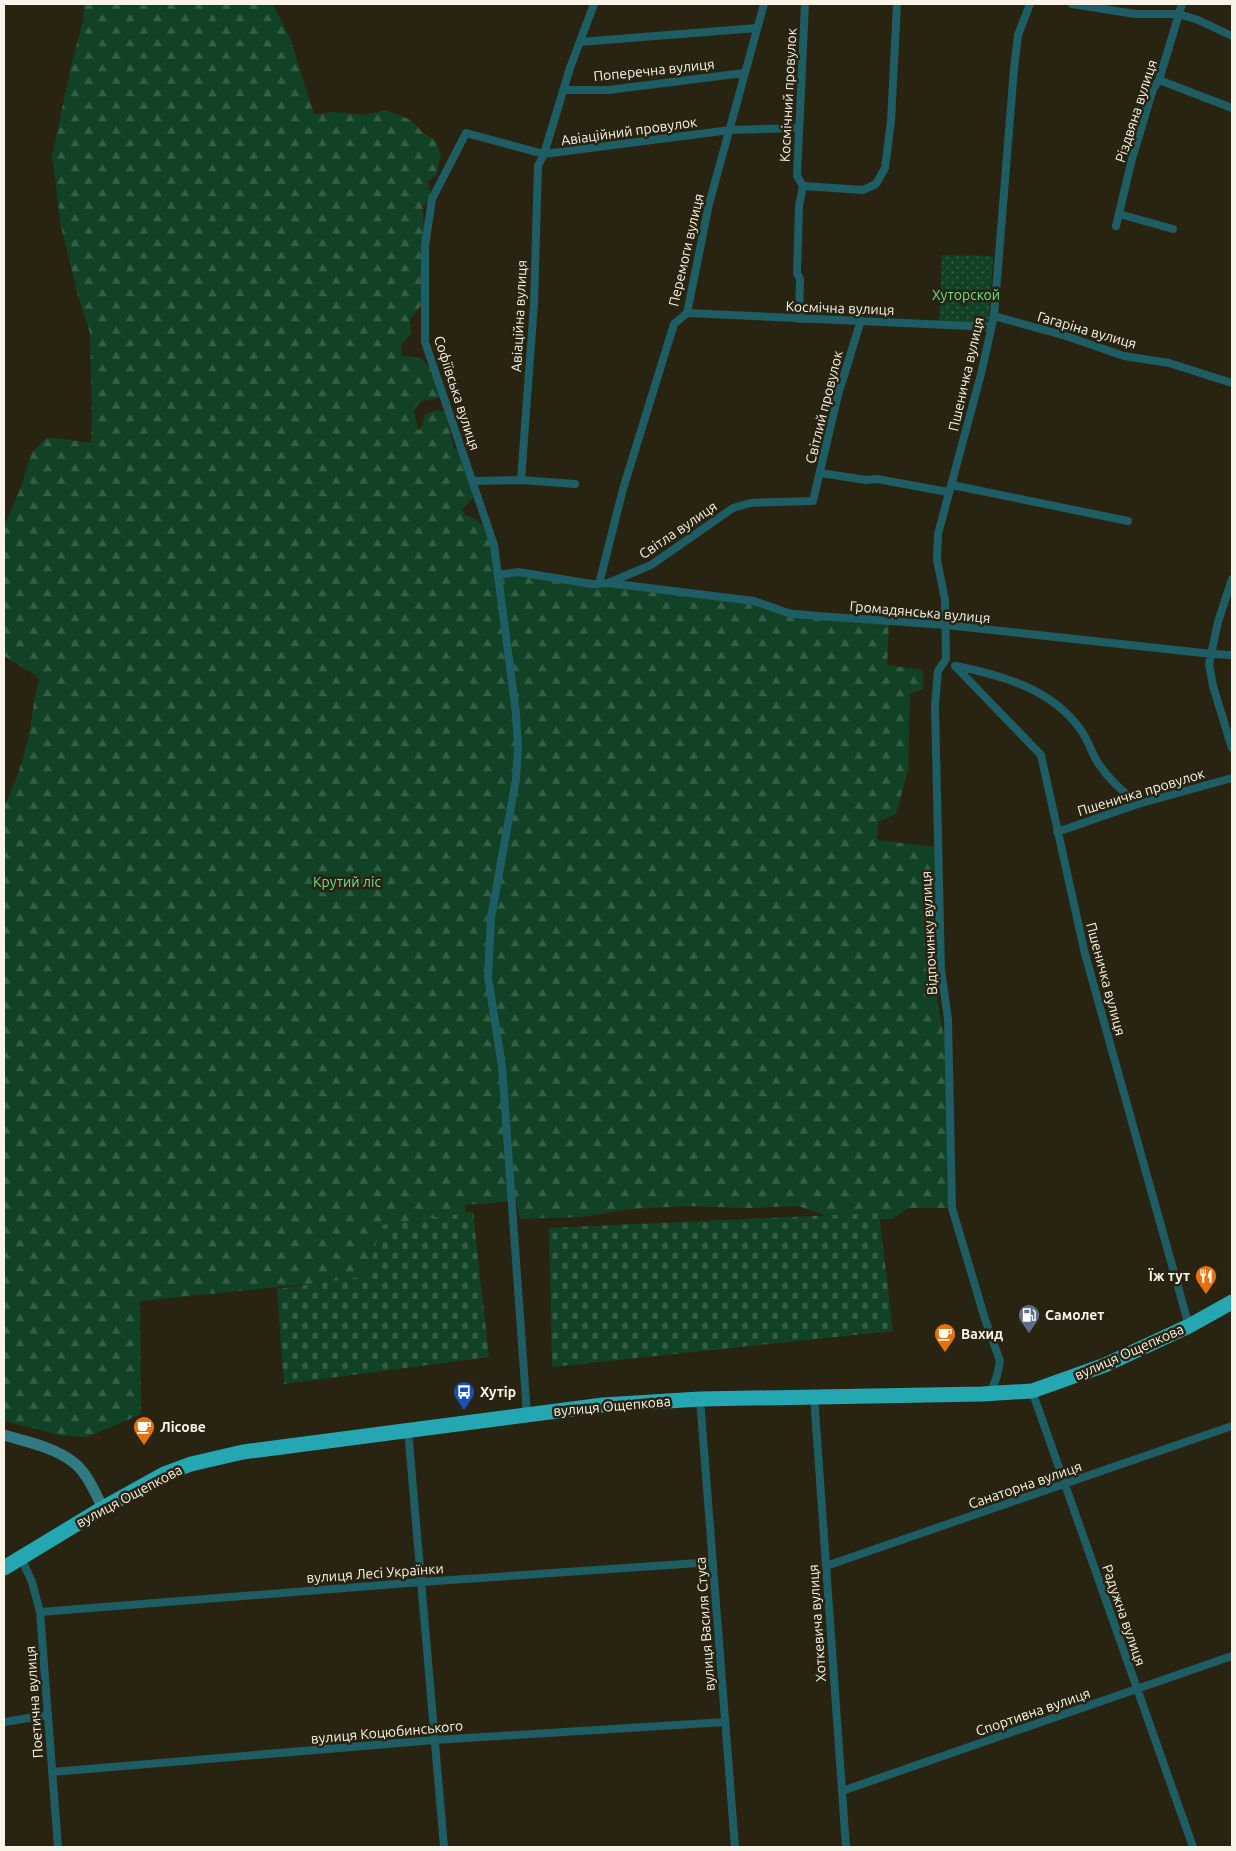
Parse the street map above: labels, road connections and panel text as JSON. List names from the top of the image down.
{
  "streets": {
    "highway": ["вулиця Ощепкова"],
    "street": [
      "Поперечна вулиця",
      "Космічний провулок",
      "Різдвяна вулиця",
      "Авіаційний провулок",
      "Перемоги вулиця",
      "Космічна вулиця",
      "Авіаційна вулиця",
      "Гагаріна вулиця",
      "Пшеничка вулиця",
      "Софіївська вулиця",
      "Світлий провулок",
      "Світла вулиця",
      "Громадянська вулиця",
      "Пшеничка провулок",
      "Відпочинку вулиця",
      "Санаторна вулиця",
      "вулиця Лесі Українки",
      "Радужна вулиця",
      "Хоткевича вулиця",
      "вулиця Василя Стуса",
      "Поетична вулиця",
      "Спортивна вулиця",
      "вулиця Коцюбинського"
    ]
  },
  "crossings": [
    ["Поперечна вулиця", "Перемоги вулиця"],
    ["Поперечна вулиця", "Авіаційна вулиця"],
    ["Космічний провулок", "Авіаційний провулок"],
    ["Авіаційний провулок", "Перемоги вулиця"],
    ["Авіаційний провулок", "Авіаційна вулиця"],
    ["Авіаційний провулок", "Софіївська вулиця"],
    ["Перемоги вулиця", "Космічна вулиця"],
    ["Перемоги вулиця", "Світла вулиця"],
    ["Перемоги вулиця", "Громадянська вулиця"],
    ["Космічна вулиця", "Пшеничка вулиця"],
    ["Космічна вулиця", "Світлий провулок"],
    ["Гагаріна вулиця", "Пшеничка вулиця"],
    ["Пшеничка вулиця", "Громадянська вулиця"],
    ["Пшеничка вулиця", "Пшеничка провулок"],
    ["Пшеничка вулиця", "Відпочинку вулиця"],
    ["Пшеничка вулиця", "вулиця Ощепкова"],
    ["Софіївська вулиця", "Світла вулиця"],
    ["Софіївська вулиця", "вулиця Ощепкова"],
    ["Світлий провулок", "Світла вулиця"],
    ["Світла вулиця", "Громадянська вулиця"],
    ["Відпочинку вулиця", "вулиця Ощепкова"],
    ["вулиця Ощепкова", "Радужна вулиця"],
    ["вулиця Ощепкова", "Хоткевича вулиця"],
    ["вулиця Ощепкова", "вулиця Василя Стуса"],
    ["вулиця Ощепкова", "Поетична вулиця"],
    ["Санаторна вулиця", "Радужна вулиця"],
    ["Санаторна вулиця", "Хоткевича вулиця"],
    ["вулиця Лесі Українки", "вулиця Василя Стуса"],
    ["вулиця Лесі Українки", "Поетична вулиця"],
    ["Радужна вулиця", "Спортивна вулиця"],
    ["Хоткевича вулиця", "Спортивна вулиця"],
    ["вулиця Василя Стуса", "вулиця Коцюбинського"],
    ["Поетична вулиця", "вулиця Коцюбинського"]
  ],
  "parks": ["Хуторской", "Крутий ліс"],
  "places": {
    "restaurant": ["Їж тут"],
    "fuel station": ["Самолет"],
    "cafe": ["Вахид", "Лісове"],
    "bus stop": ["Хутір"]
  }
}
